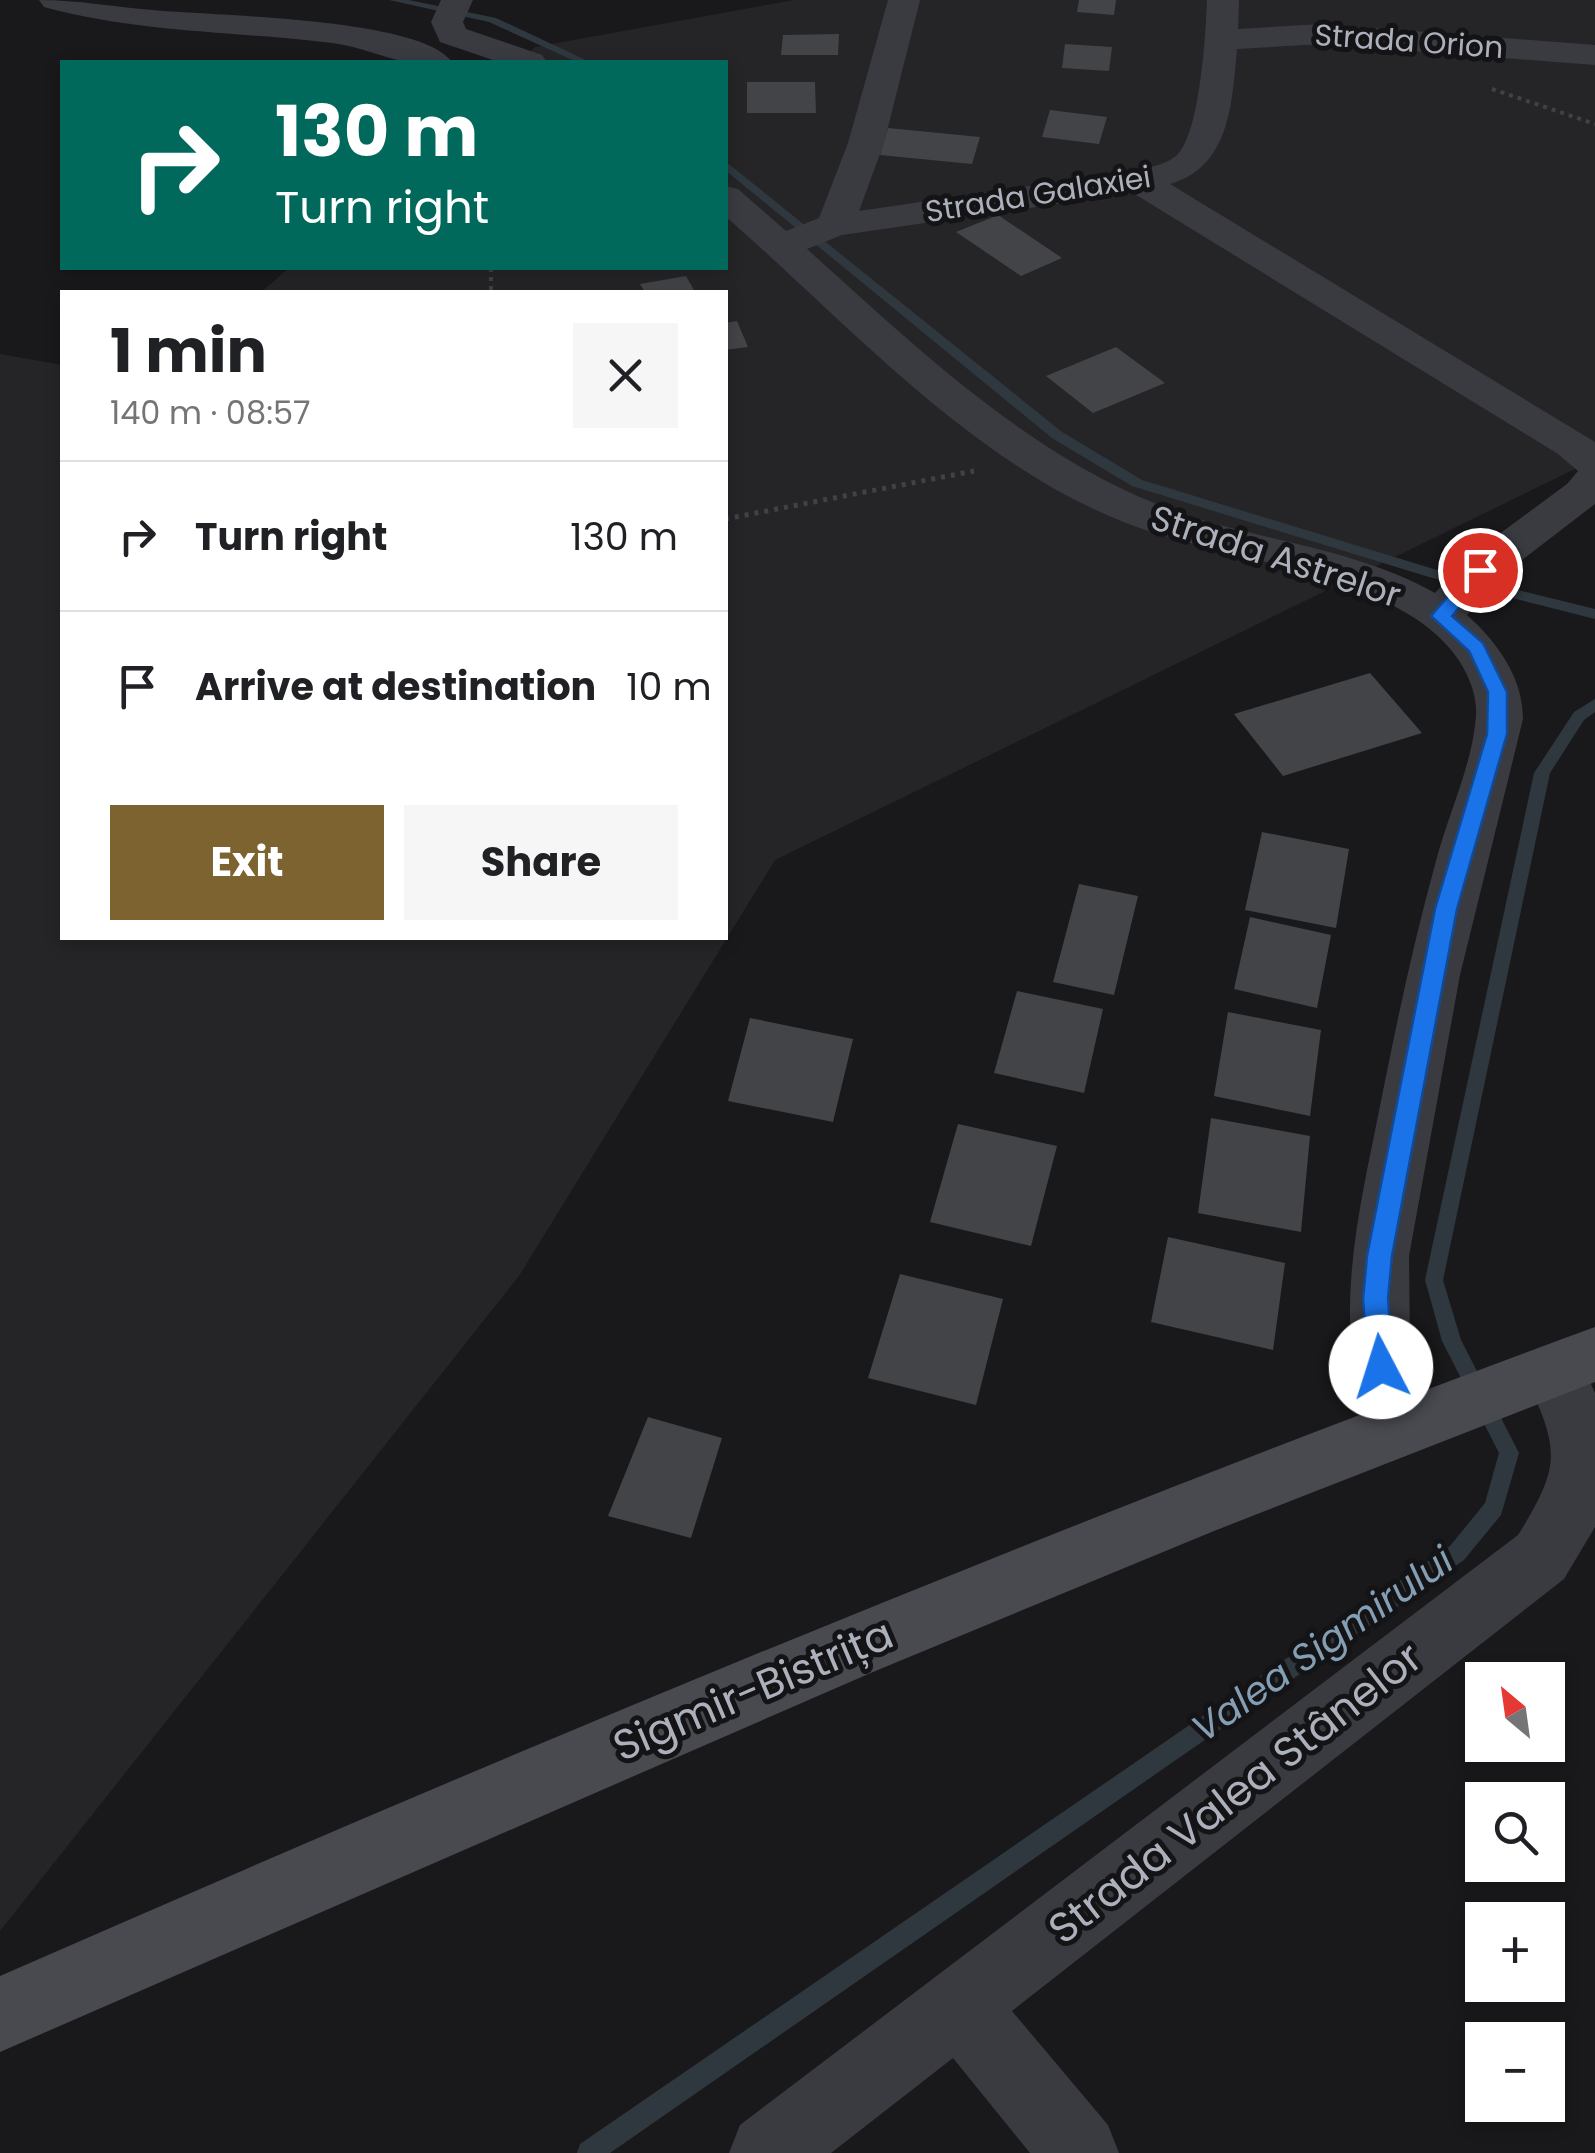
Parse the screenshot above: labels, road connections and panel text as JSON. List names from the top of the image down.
{
  "streets": {
    "main road": ["Sigmir-Bistrița"],
    "street": [
      "Strada Orion",
      "Strada Galaxiei",
      "Strada Astrelor",
      "Strada Valea Stânelor"
    ]
  },
  "crossings": [
    ["Strada Orion", "Strada Galaxiei"],
    ["Strada Galaxiei", "Strada Astrelor"],
    ["Strada Astrelor", "Sigmir-Bistrița"],
    ["Strada Astrelor", "Strada Valea Stânelor"],
    ["Sigmir-Bistrița", "Strada Valea Stânelor"]
  ],
  "water": ["Valea Sigmirului"],
  "north": "top left",
  "page": {
    "turn": ["130 m", "Turn right"],
    "heading": ["1 min", "140 m · 08:57"],
    "list": [
      {
        "name": "Turn right",
        "value": "130 m"
      },
      {
        "name": "Arrive at destination",
        "value": "10 m"
      }
    ],
    "buttons": ["Exit", "Share"],
    "map_buttons": ["+", "−"]
  }
}
